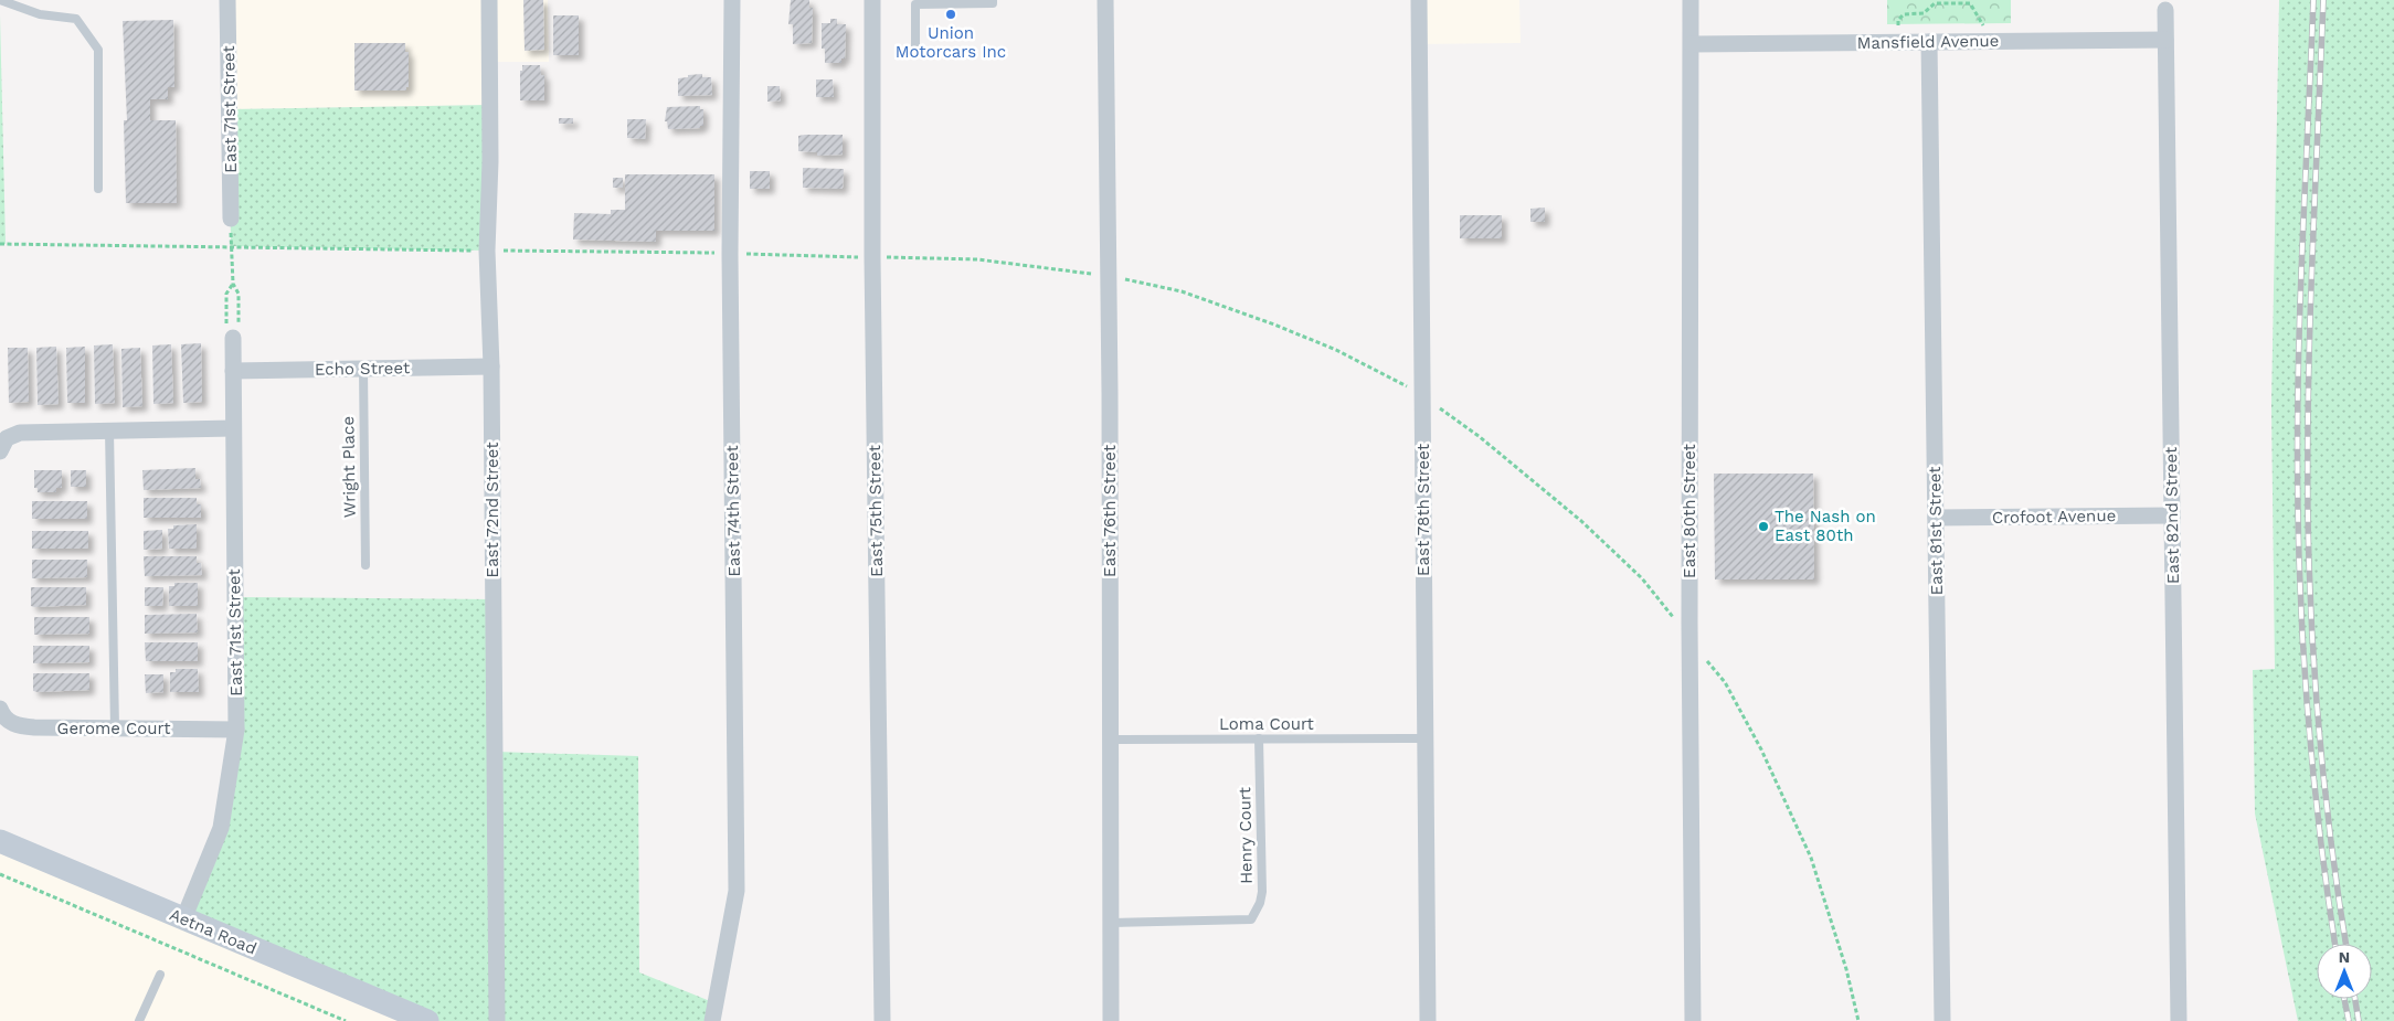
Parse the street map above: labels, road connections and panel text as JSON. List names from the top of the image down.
{
  "streets": {
    "street": [
      "Mansfield Avenue",
      "East 71st Street",
      "Echo Street",
      "East 72nd Street",
      "East 78th Street",
      "East 74th Street",
      "East 75th Street",
      "East 76th Street",
      "East 80th Street",
      "East 82nd Street",
      "Crofoot Avenue",
      "East 81st Street",
      "Gerome Court",
      "Aetna Road"
    ],
    "lane": ["Wright Place", "Loma Court", "Henry Court"]
  },
  "crossings": [
    ["Mansfield Avenue", "East 80th Street"],
    ["Mansfield Avenue", "East 82nd Street"],
    ["Mansfield Avenue", "East 81st Street"],
    ["East 71st Street", "Echo Street"],
    ["East 71st Street", "Gerome Court"],
    ["East 71st Street", "Aetna Road"],
    ["Echo Street", "Wright Place"],
    ["Echo Street", "East 72nd Street"],
    ["East 78th Street", "Loma Court"],
    ["East 76th Street", "Loma Court"],
    ["East 76th Street", "Henry Court"],
    ["East 82nd Street", "Crofoot Avenue"],
    ["Crofoot Avenue", "East 81st Street"],
    ["Loma Court", "Henry Court"]
  ],
  "places": ["Union Motorcars Inc", "The Nash on East 80th"],
  "north": "top"
}
